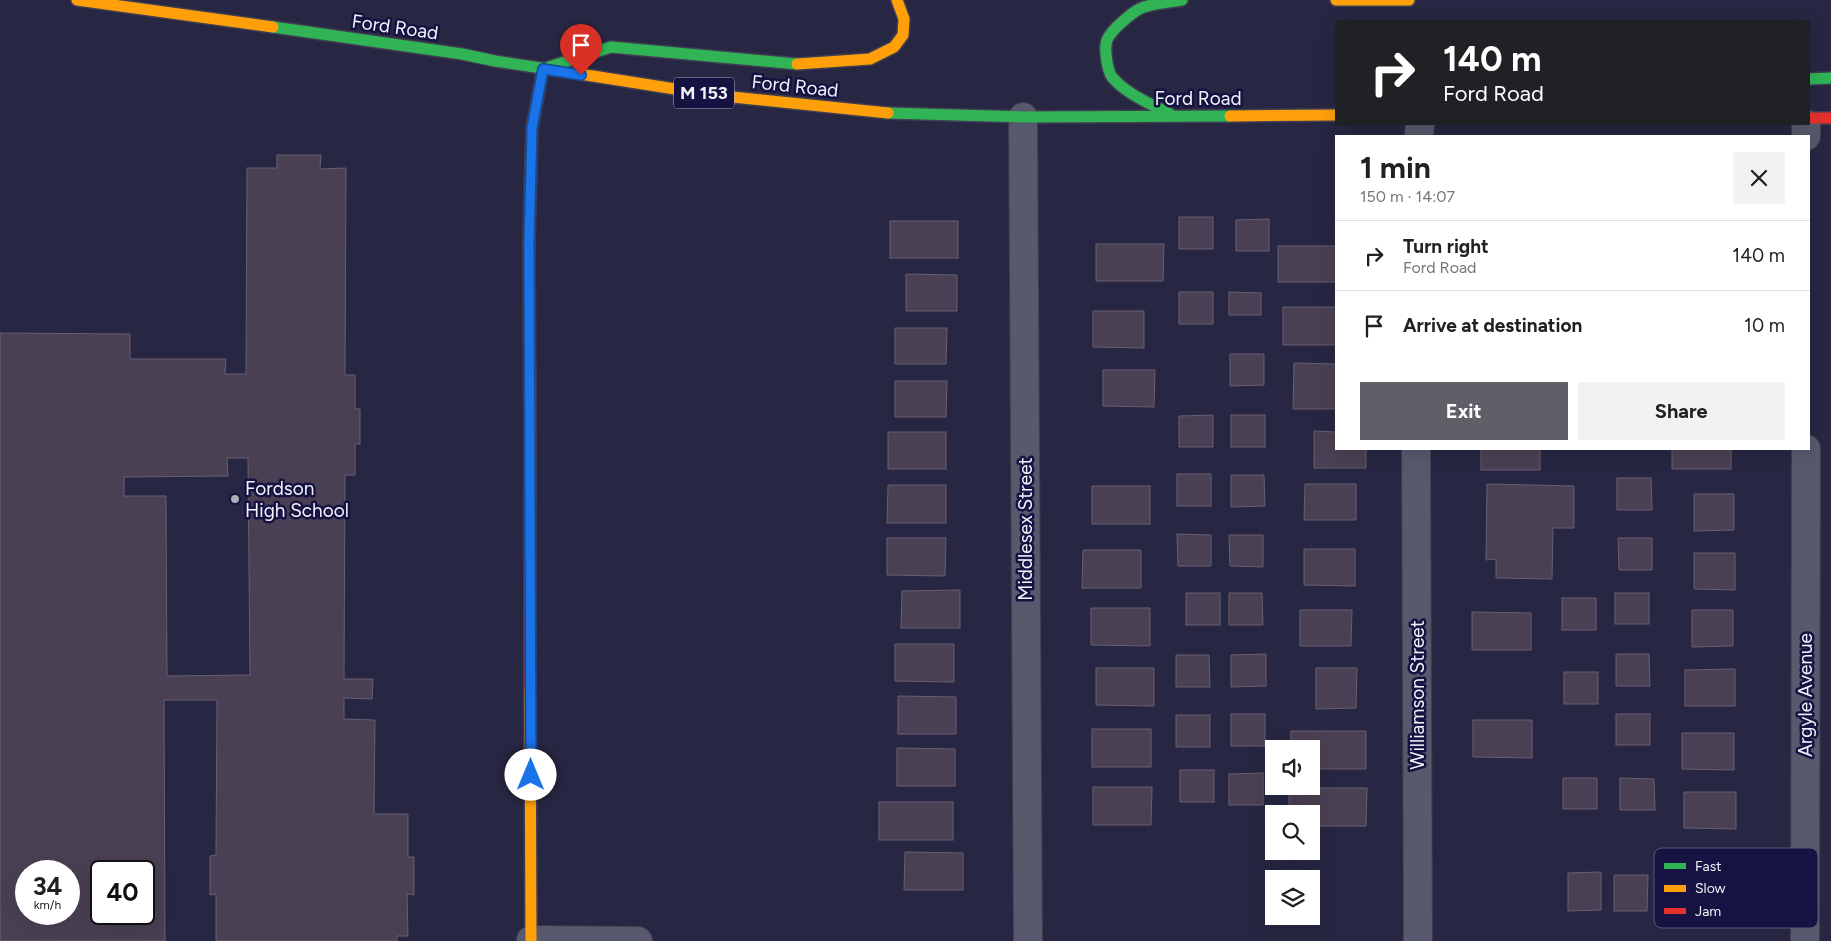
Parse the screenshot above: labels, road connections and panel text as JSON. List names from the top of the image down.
{
  "streets": {
    "main road": ["Ford Road", "M 153"],
    "street": ["Middlesex Street", "Williamson Street", "Argyle Avenue"]
  },
  "crossings": [
    ["Ford Road", "Middlesex Street"]
  ],
  "places": ["Fordson High School"],
  "legend": ["Fast", "Slow", "Jam"],
  "page": {
    "turn": ["140 m", "Ford Road"],
    "heading": ["1 min", "150 m · 14:07"],
    "list": [
      {
        "name": "Turn right",
        "note": "Ford Road",
        "value": "140 m"
      },
      {
        "name": "Arrive at destination",
        "value": "10 m"
      }
    ],
    "buttons": ["Exit", "Share"],
    "speed": "34 km/h",
    "limit": "40"
  }
}
